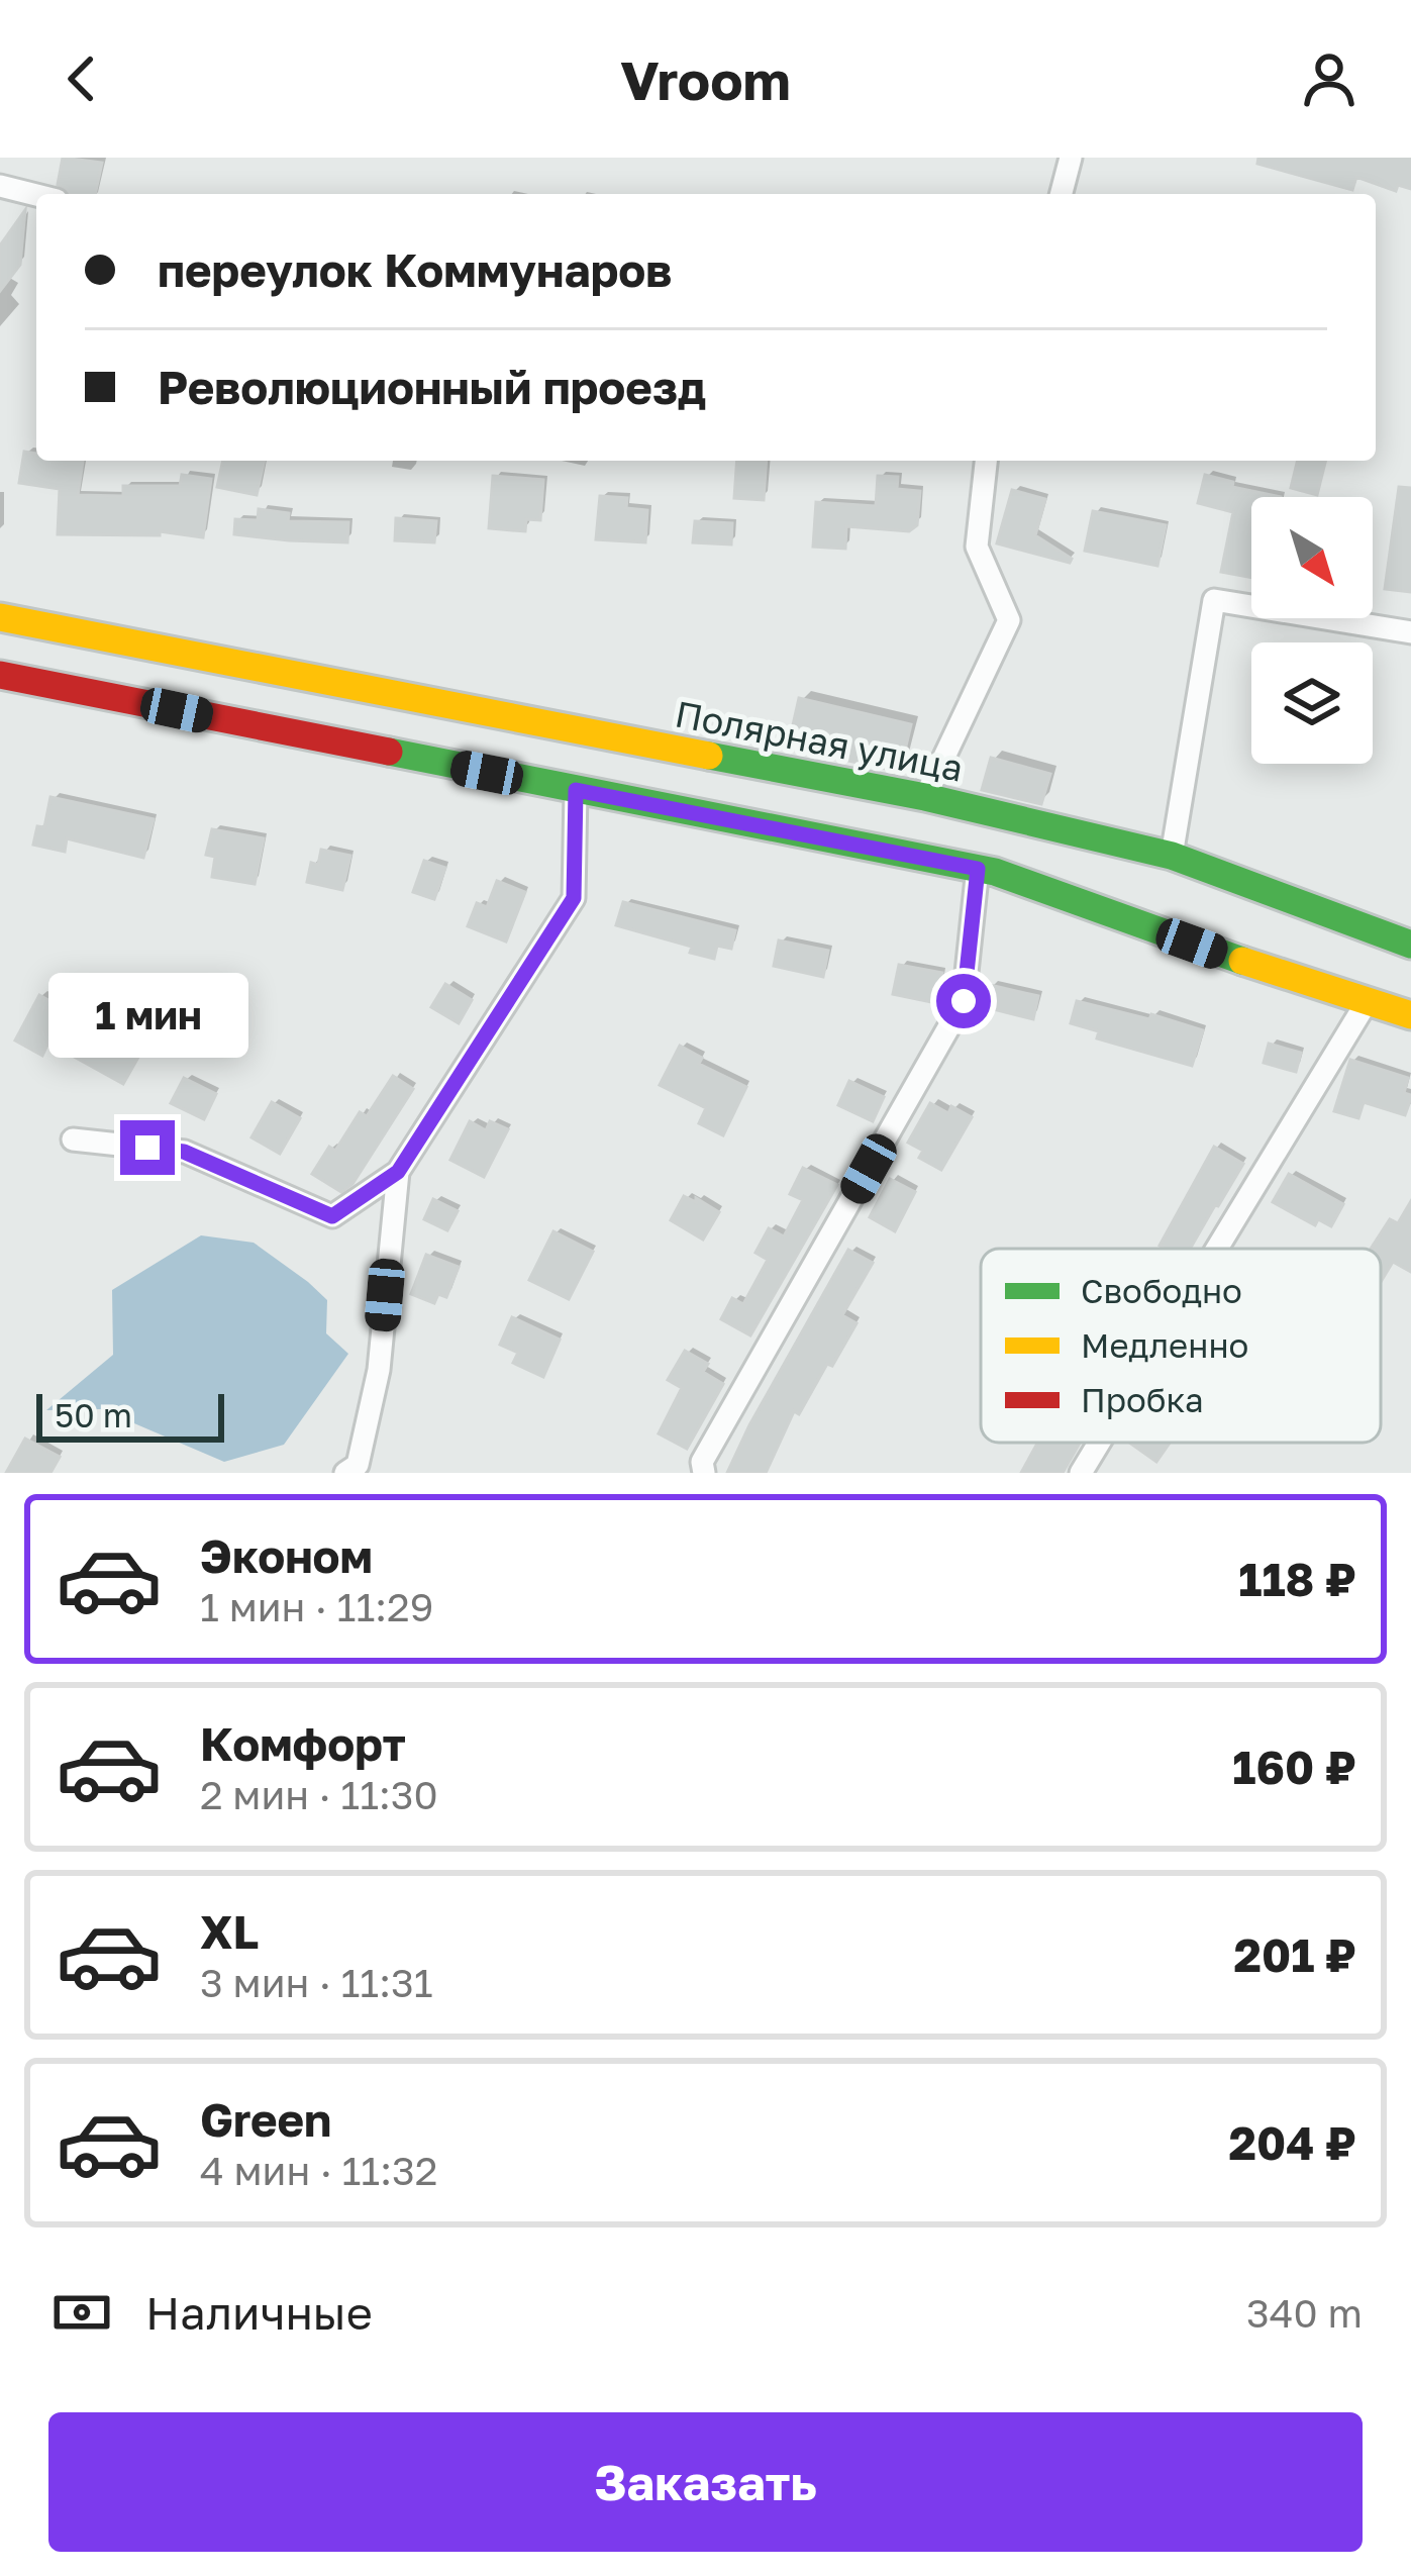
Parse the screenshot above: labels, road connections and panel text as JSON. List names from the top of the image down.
{
  "streets": {
    "street": ["Полярная улица"]
  },
  "legend": ["Свободно", "Медленно", "Пробка"],
  "scale_bar": "50 m",
  "north": "bottom right",
  "page": {
    "header": "Vroom",
    "banner": ["переулок Коммунаров", "Революционный проезд"],
    "bubble": "1 мин",
    "scale": "50 m",
    "list": [
      {
        "name": "Эконом",
        "note": "1 мин · 11:29",
        "value": "118 ₽"
      },
      {
        "name": "Комфорт",
        "note": "2 мин · 11:30",
        "value": "160 ₽"
      },
      {
        "name": "XL",
        "note": "3 мин · 11:31",
        "value": "201 ₽"
      },
      {
        "name": "Green",
        "note": "4 мин · 11:32",
        "value": "204 ₽"
      }
    ],
    "pay": ["Наличные", "340 m"],
    "buttons": "Заказать"
  }
}
